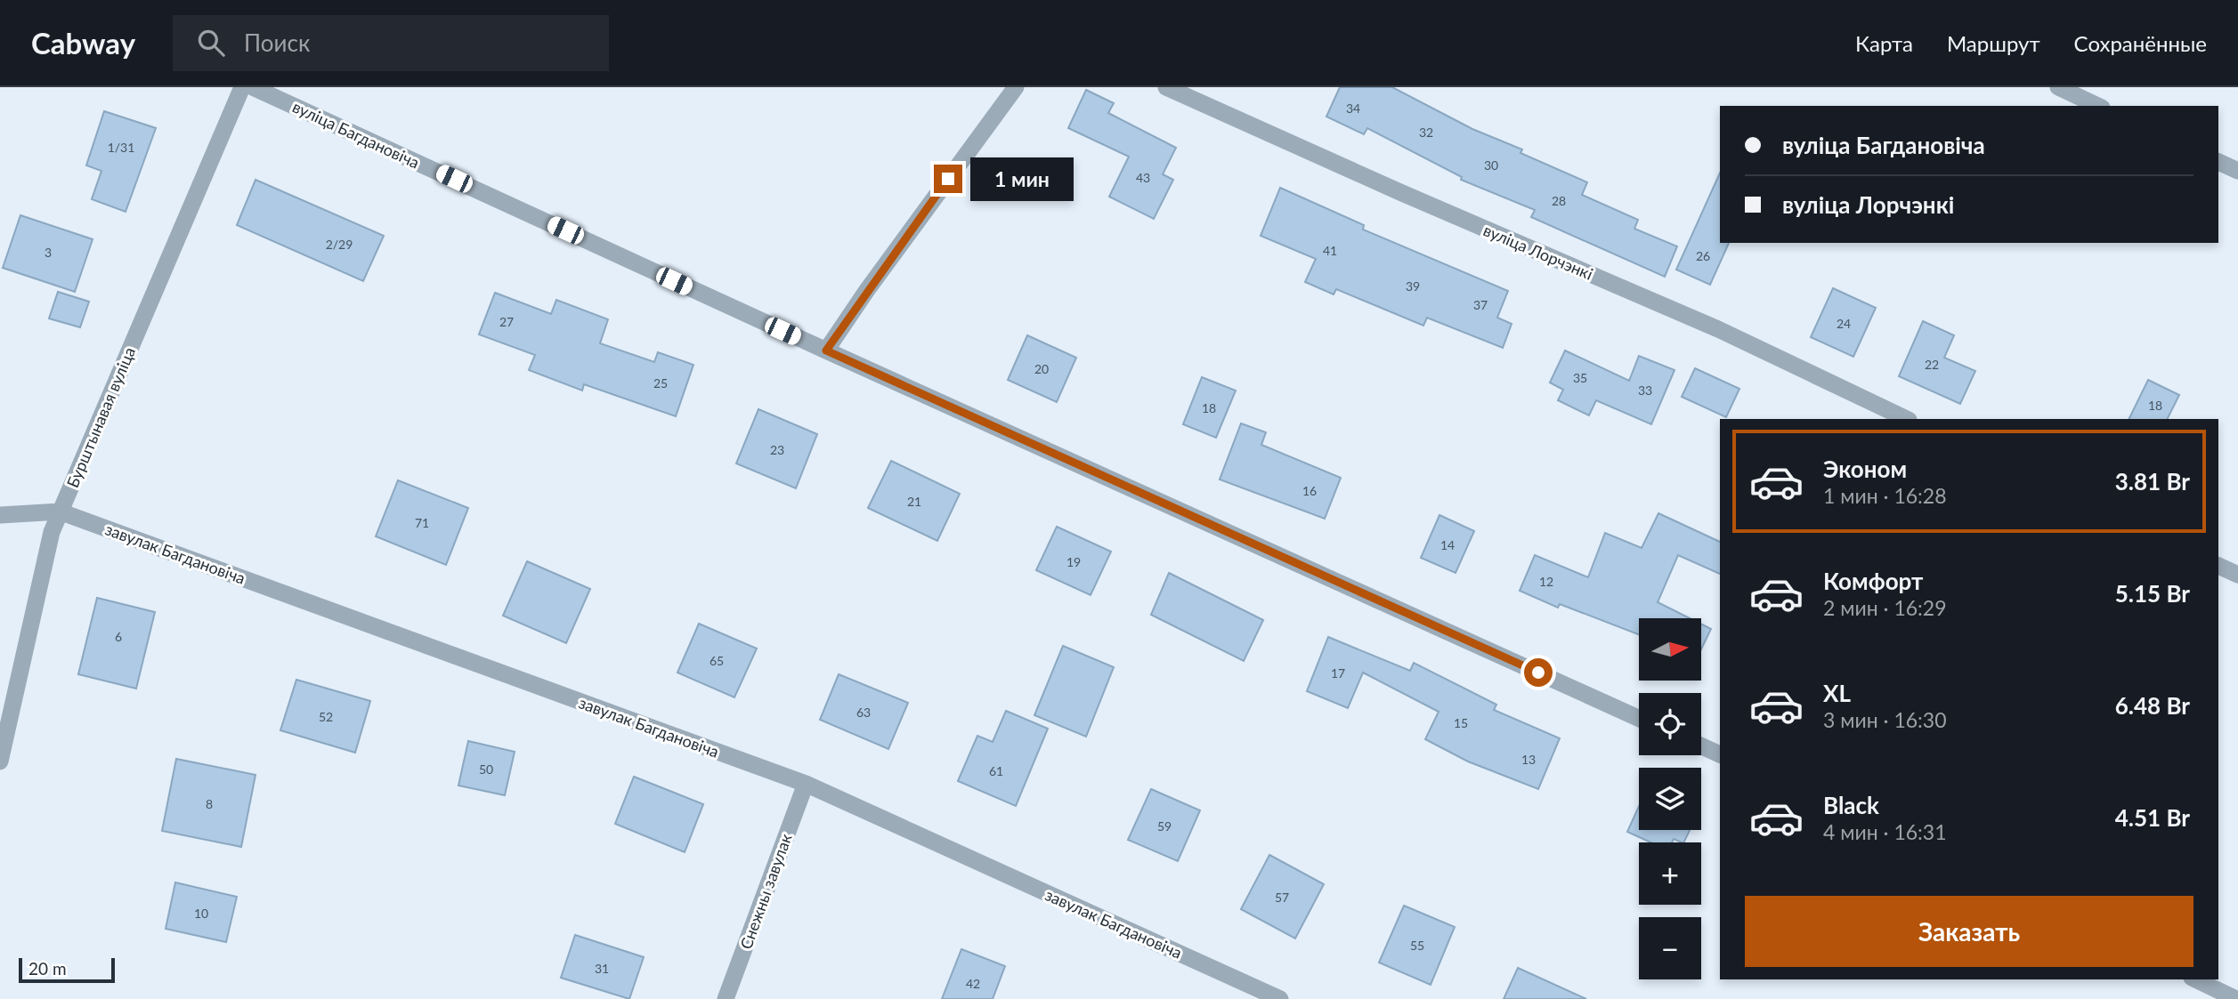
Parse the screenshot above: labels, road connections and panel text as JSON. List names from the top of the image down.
{
  "streets": {
    "street": [
      "вуліца Багдановіча",
      "вуліца Лорчэнкі",
      "Бурштынавая вуліца",
      "завулак Багдановіча",
      "Снежны завулак"
    ]
  },
  "crossings": [
    ["Бурштынавая вуліца", "завулак Багдановіча"],
    ["завулак Багдановіча", "Снежны завулак"]
  ],
  "house_numbers": [
    "34",
    "32",
    "1/31",
    "30",
    "43",
    "28",
    "2/29",
    "41",
    "3",
    "26",
    "39",
    "37",
    "27",
    "24",
    "22",
    "20",
    "35",
    "25",
    "33",
    "18",
    "18",
    "23",
    "16",
    "21",
    "71",
    "14",
    "19",
    "12",
    "6",
    "65",
    "17",
    "63",
    "52",
    "15",
    "13",
    "50",
    "61",
    "8",
    "59",
    "57",
    "10",
    "55",
    "31",
    "42"
  ],
  "scale_bar": "20 m",
  "north": "right",
  "page": {
    "header": "Cabway",
    "search": "Поиск",
    "nav": ["Карта", "Маршрут", "Сохранённые"],
    "banner": ["вуліца Багдановіча", "вуліца Лорчэнкі"],
    "bubble": "1 мин",
    "list": [
      {
        "name": "Эконом",
        "note": "1 мин · 16:28",
        "value": "3.81 Br"
      },
      {
        "name": "Комфорт",
        "note": "2 мин · 16:29",
        "value": "5.15 Br"
      },
      {
        "name": "XL",
        "note": "3 мин · 16:30",
        "value": "6.48 Br"
      },
      {
        "name": "Black",
        "note": "4 мин · 16:31",
        "value": "4.51 Br"
      }
    ],
    "map_buttons": ["+", "−"],
    "buttons": "Заказать",
    "scale": "20 m"
  }
}
